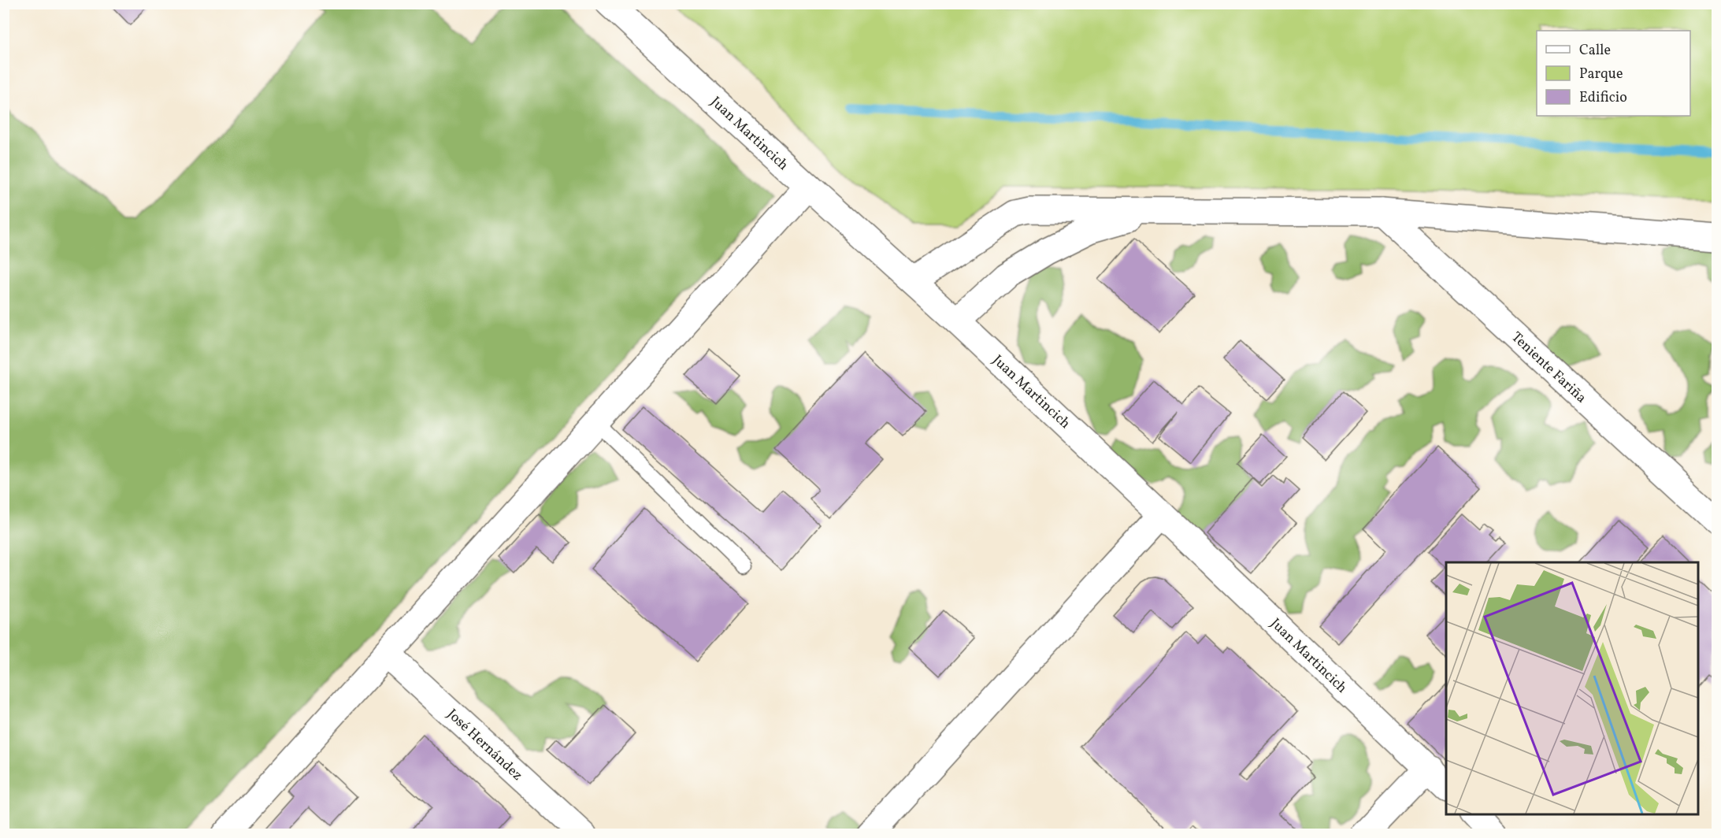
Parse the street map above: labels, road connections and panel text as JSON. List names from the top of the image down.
{
  "streets": {
    "street": ["Juan Martincich", "Teniente Fariña", "José Hernández"]
  },
  "legend": ["Calle", "Parque", "Edificio"]
}
